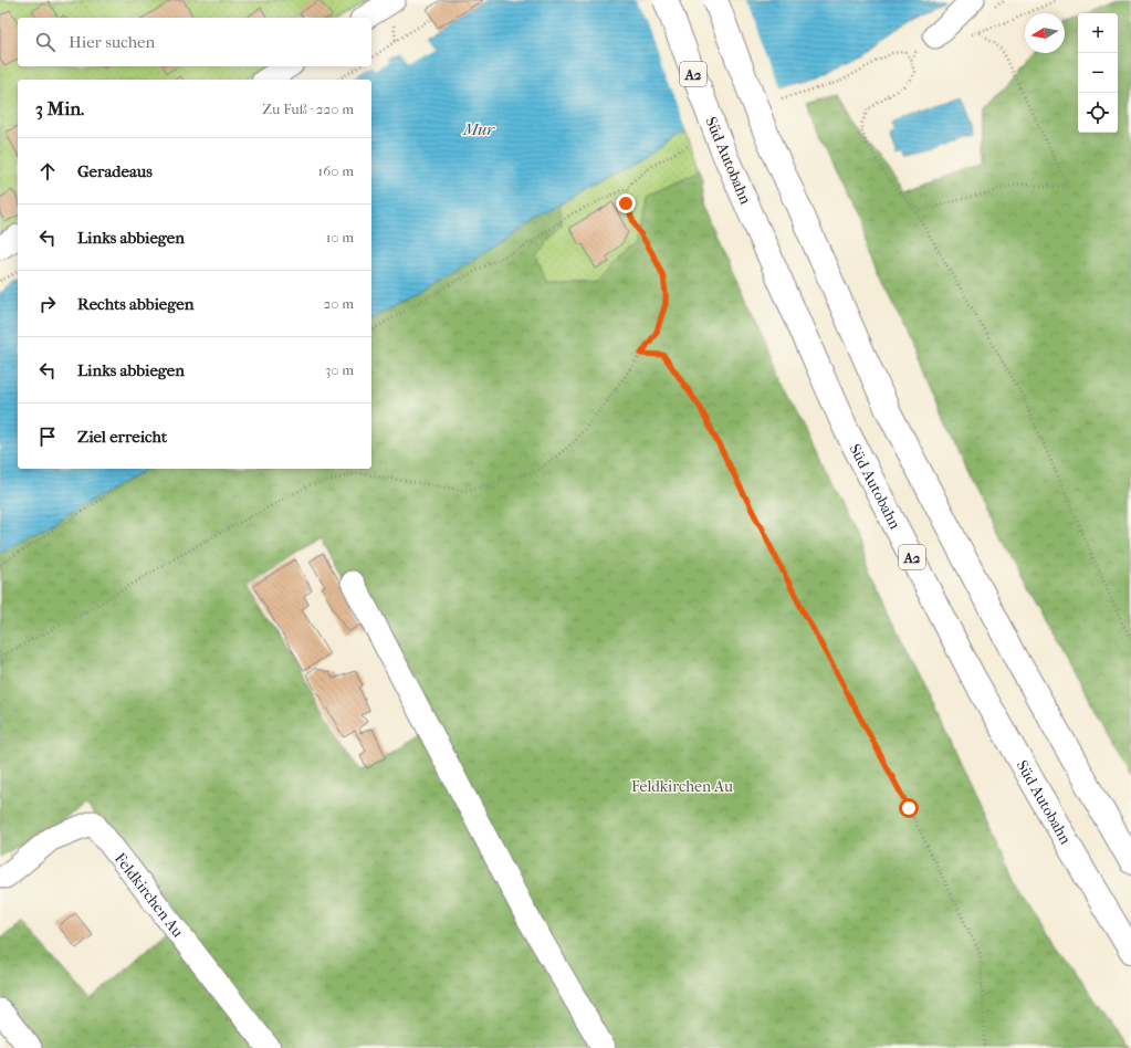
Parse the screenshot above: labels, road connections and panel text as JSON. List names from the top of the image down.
{
  "streets": {
    "highway": ["A2", "Süd Autobahn"],
    "street": ["Feldkirchen Au"]
  },
  "water": ["Mur"],
  "parks": ["Feldkirchen Au"],
  "north": "left",
  "page": {
    "map_buttons": ["+", "−"],
    "search": "Hier suchen",
    "heading": ["3 Min.", "Zu Fuß · 220 m"],
    "list": [
      ["Geradeaus", "160 m"],
      ["Links abbiegen", "10 m"],
      ["Rechts abbiegen", "20 m"],
      ["Links abbiegen", "30 m"],
      "Ziel erreicht"
    ]
  }
}
